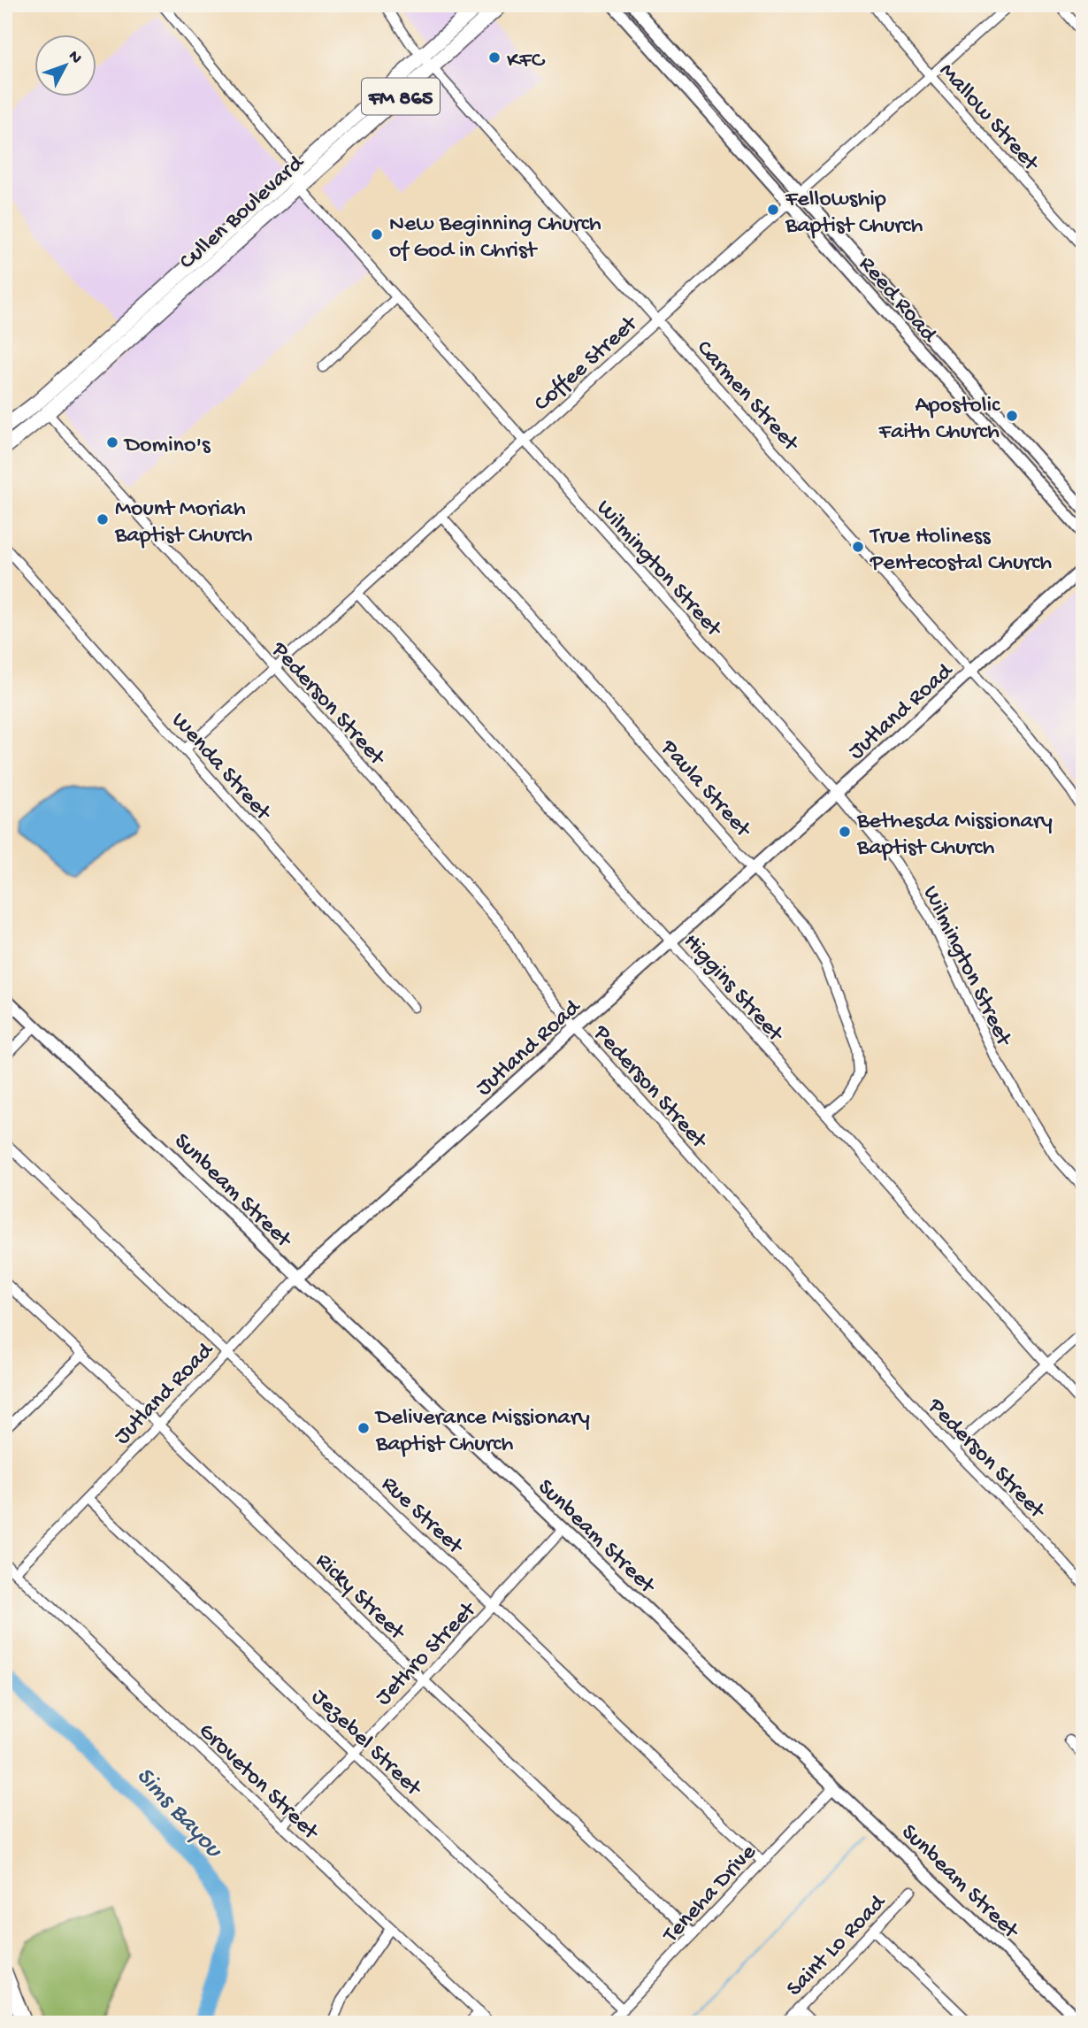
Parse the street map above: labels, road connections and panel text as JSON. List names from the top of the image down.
{
  "streets": {
    "main road": ["FM 865", "Cullen Boulevard"],
    "street": [
      "Mallow Street",
      "Reed Road",
      "Coffee Street",
      "Carmen Street",
      "Wilmington Street",
      "Pederson Street",
      "Jutland Road",
      "Wenda Street",
      "Paula Street",
      "Higgins Street",
      "Sunbeam Street",
      "Rue Street",
      "Ricky Street",
      "Jethro Street",
      "Jezebel Street",
      "Groveton Street",
      "Teneha Drive",
      "Saint Lo Road"
    ]
  },
  "crossings": [
    ["Mallow Street", "Coffee Street"],
    ["Cullen Boulevard", "Carmen Street"],
    ["Cullen Boulevard", "Wilmington Street"],
    ["Cullen Boulevard", "Pederson Street"],
    ["Reed Road", "Coffee Street"],
    ["Coffee Street", "Carmen Street"],
    ["Coffee Street", "Wilmington Street"],
    ["Coffee Street", "Pederson Street"],
    ["Coffee Street", "Wenda Street"],
    ["Coffee Street", "Paula Street"],
    ["Coffee Street", "Higgins Street"],
    ["Carmen Street", "Jutland Road"],
    ["Wilmington Street", "Jutland Road"],
    ["Pederson Street", "Jutland Road"],
    ["Jutland Road", "Paula Street"],
    ["Jutland Road", "Higgins Street"],
    ["Jutland Road", "Sunbeam Street"],
    ["Jutland Road", "Rue Street"],
    ["Jutland Road", "Ricky Street"],
    ["Jutland Road", "Jezebel Street"],
    ["Jutland Road", "Groveton Street"],
    ["Paula Street", "Higgins Street"],
    ["Sunbeam Street", "Jethro Street"],
    ["Sunbeam Street", "Teneha Drive"],
    ["Rue Street", "Jethro Street"],
    ["Rue Street", "Teneha Drive"],
    ["Ricky Street", "Jethro Street"],
    ["Ricky Street", "Teneha Drive"],
    ["Jethro Street", "Jezebel Street"],
    ["Jethro Street", "Groveton Street"],
    ["Jezebel Street", "Teneha Drive"]
  ],
  "water": ["Sims Bayou"],
  "places": [
    "KFC",
    "Fellowship Baptist Church",
    "New Beginning Church of God in Christ",
    "Apostolic Faith Church",
    "Domino's",
    "Mount Moriah Baptist Church",
    "True Holiness Pentecostal Church",
    "Bethesda Missionary Baptist Church",
    "Deliverance Missionary Baptist Church"
  ],
  "north": "top right"
}
